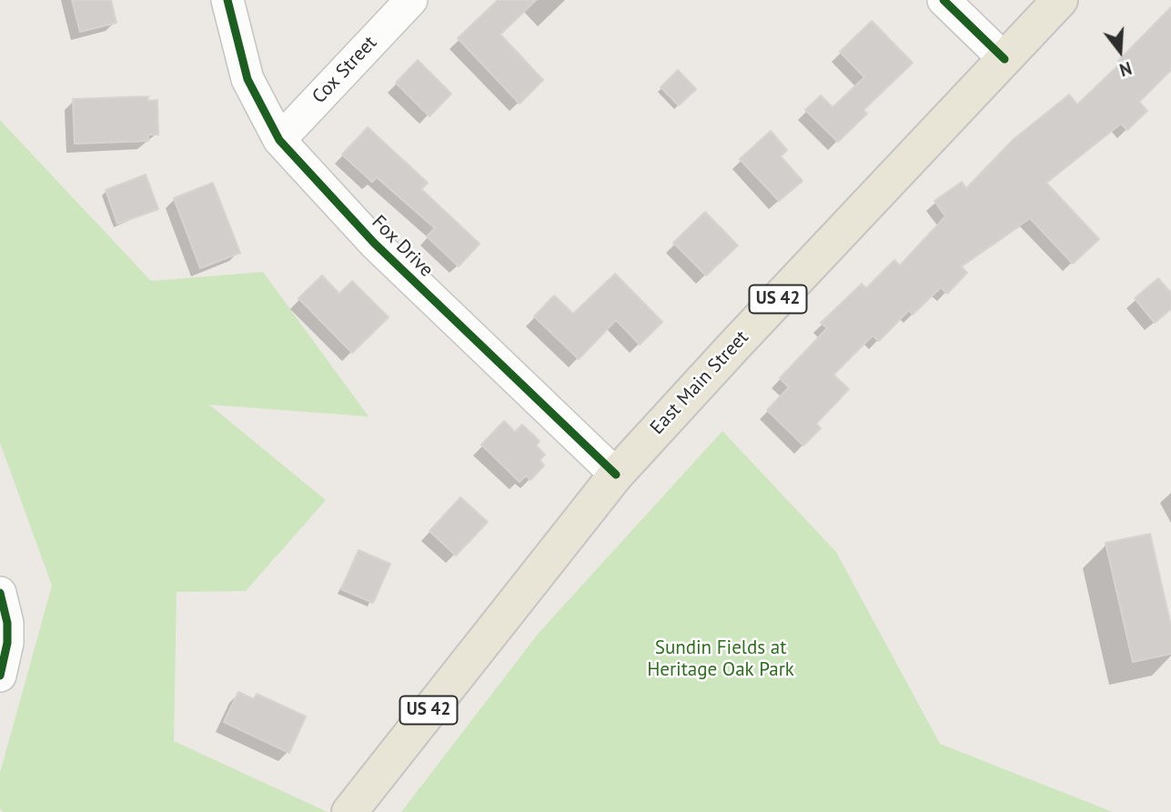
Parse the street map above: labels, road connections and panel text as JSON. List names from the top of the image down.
{
  "streets": {
    "main road": ["US 42", "East Main Street"],
    "street": ["Cox Street", "Fox Drive"]
  },
  "crossings": [
    ["Cox Street", "Fox Drive"],
    ["Fox Drive", "East Main Street"]
  ],
  "parks": ["Sundin Fields at Heritage Oak Park"],
  "north": "bottom"
}
